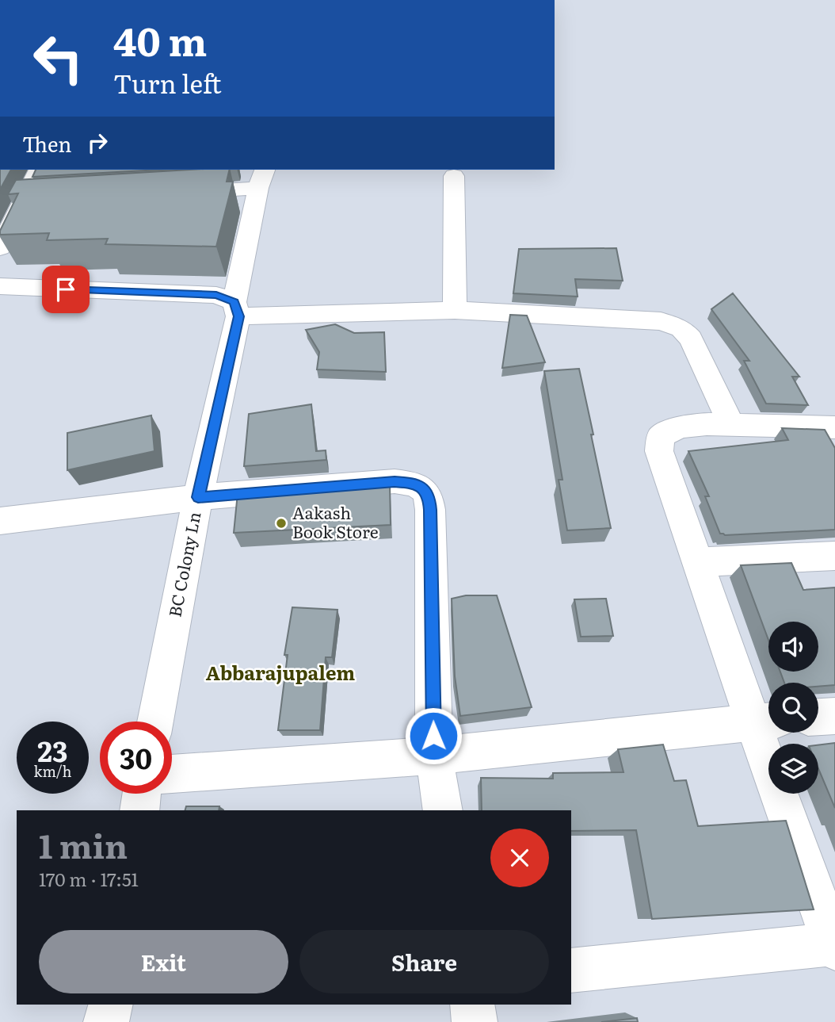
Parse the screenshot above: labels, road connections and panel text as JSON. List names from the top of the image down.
{
  "streets": {
    "street": ["BC Colony Ln"]
  },
  "districts": ["Abbarajupalem"],
  "places": ["Aakash Book Store"],
  "page": {
    "turn": ["40 m", "Turn left"],
    "then": "Then",
    "speed": "23 km/h",
    "limit": "30",
    "heading": ["1 min", "170 m · 17:51"],
    "buttons": ["Exit", "Share"]
  }
}
